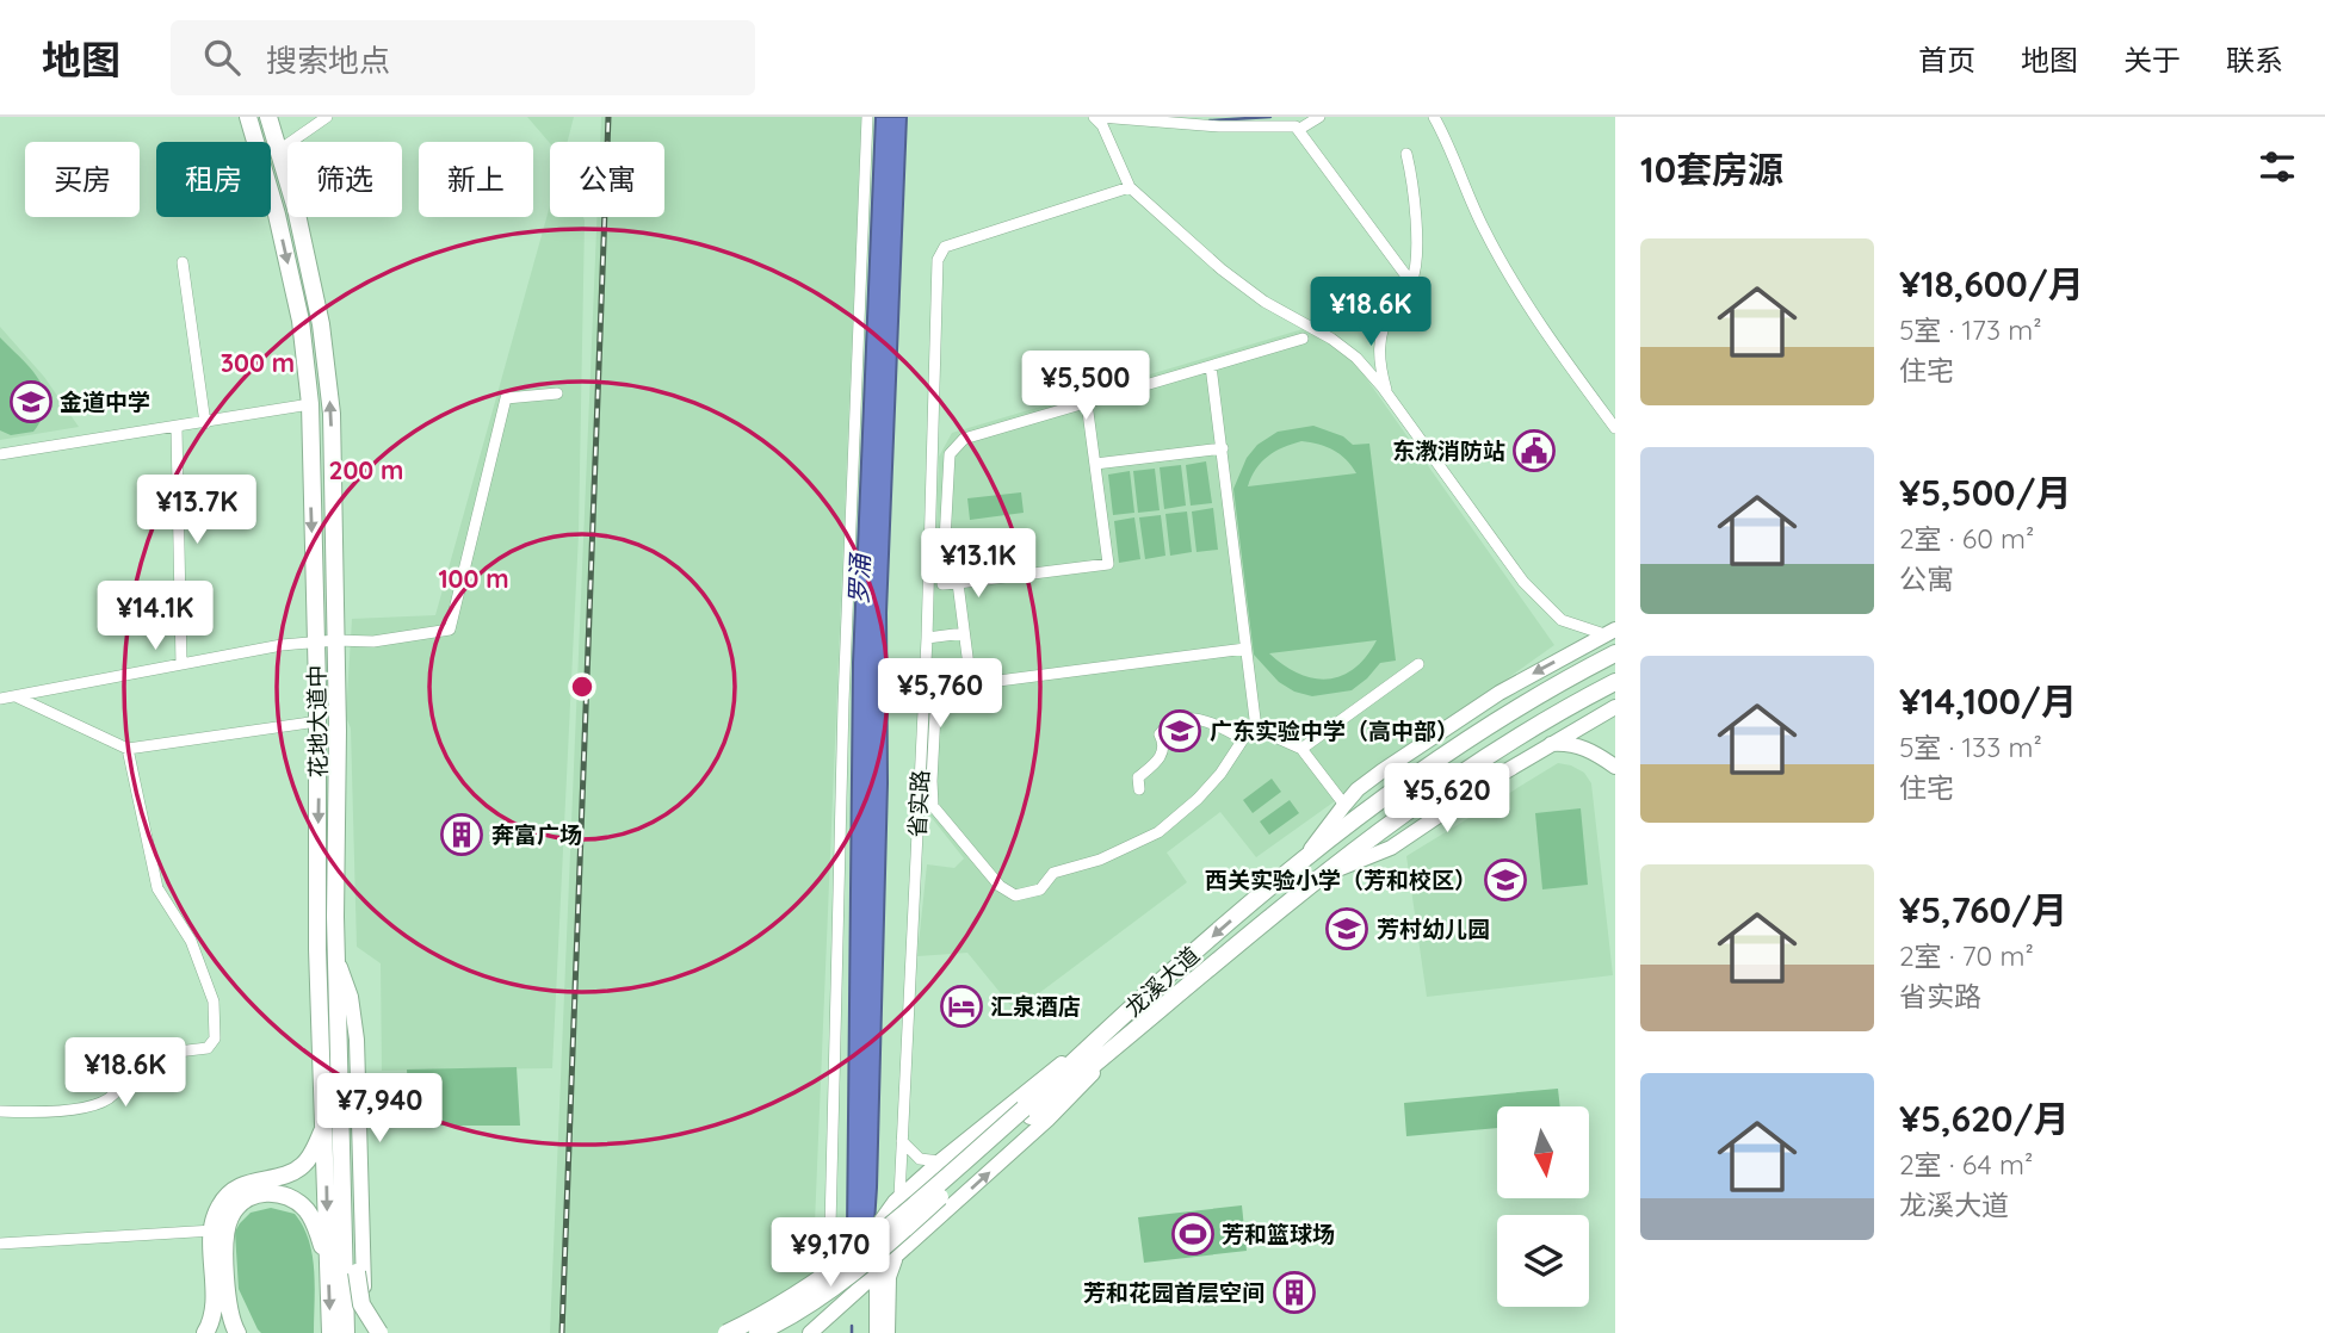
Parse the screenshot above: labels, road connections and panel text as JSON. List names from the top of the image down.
{
  "streets": {
    "main road": ["花地大道中", "龙溪大道"],
    "street": ["省实路"]
  },
  "water": ["罗涌"],
  "places": {
    "school or university": [
      "金道中学",
      "广东实验中学（高中部）",
      "西关实验小学（芳和校区）",
      "芳村幼儿园"
    ],
    "public building": ["东漖消防站"],
    "building": ["奔富广场", "芳和花园首层空间"],
    "hotel": ["汇泉酒店"],
    "sports": ["芳和篮球场"]
  },
  "north": "bottom",
  "page": {
    "header": "地图",
    "search": "搜索地点",
    "nav": [
      "首页",
      "地图",
      "关于",
      "联系"
    ],
    "heading": "10套房源",
    "chip": [
      "买房",
      "租房",
      "筛选",
      "新上",
      "公寓"
    ],
    "list": [
      {
        "name": "¥18,600/月",
        "note": "5室 · 173 m² · 住宅"
      },
      {
        "name": "¥5,500/月",
        "note": "2室 · 60 m² · 公寓"
      },
      {
        "name": "¥14,100/月",
        "note": "5室 · 133 m² · 住宅"
      },
      {
        "name": "¥5,760/月",
        "note": "2室 · 70 m² · 省实路"
      },
      {
        "name": "¥5,620/月",
        "note": "2室 · 64 m² · 龙溪大道"
      }
    ],
    "price": [
      "¥18.6K",
      "¥5,500",
      "¥13.7K",
      "¥13.1K",
      "¥14.1K",
      "¥5,760",
      "¥5,620",
      "¥18.6K",
      "¥7,940",
      "¥9,170"
    ]
  },
  "rings": ["300 m", "200 m", "100 m"]
}
